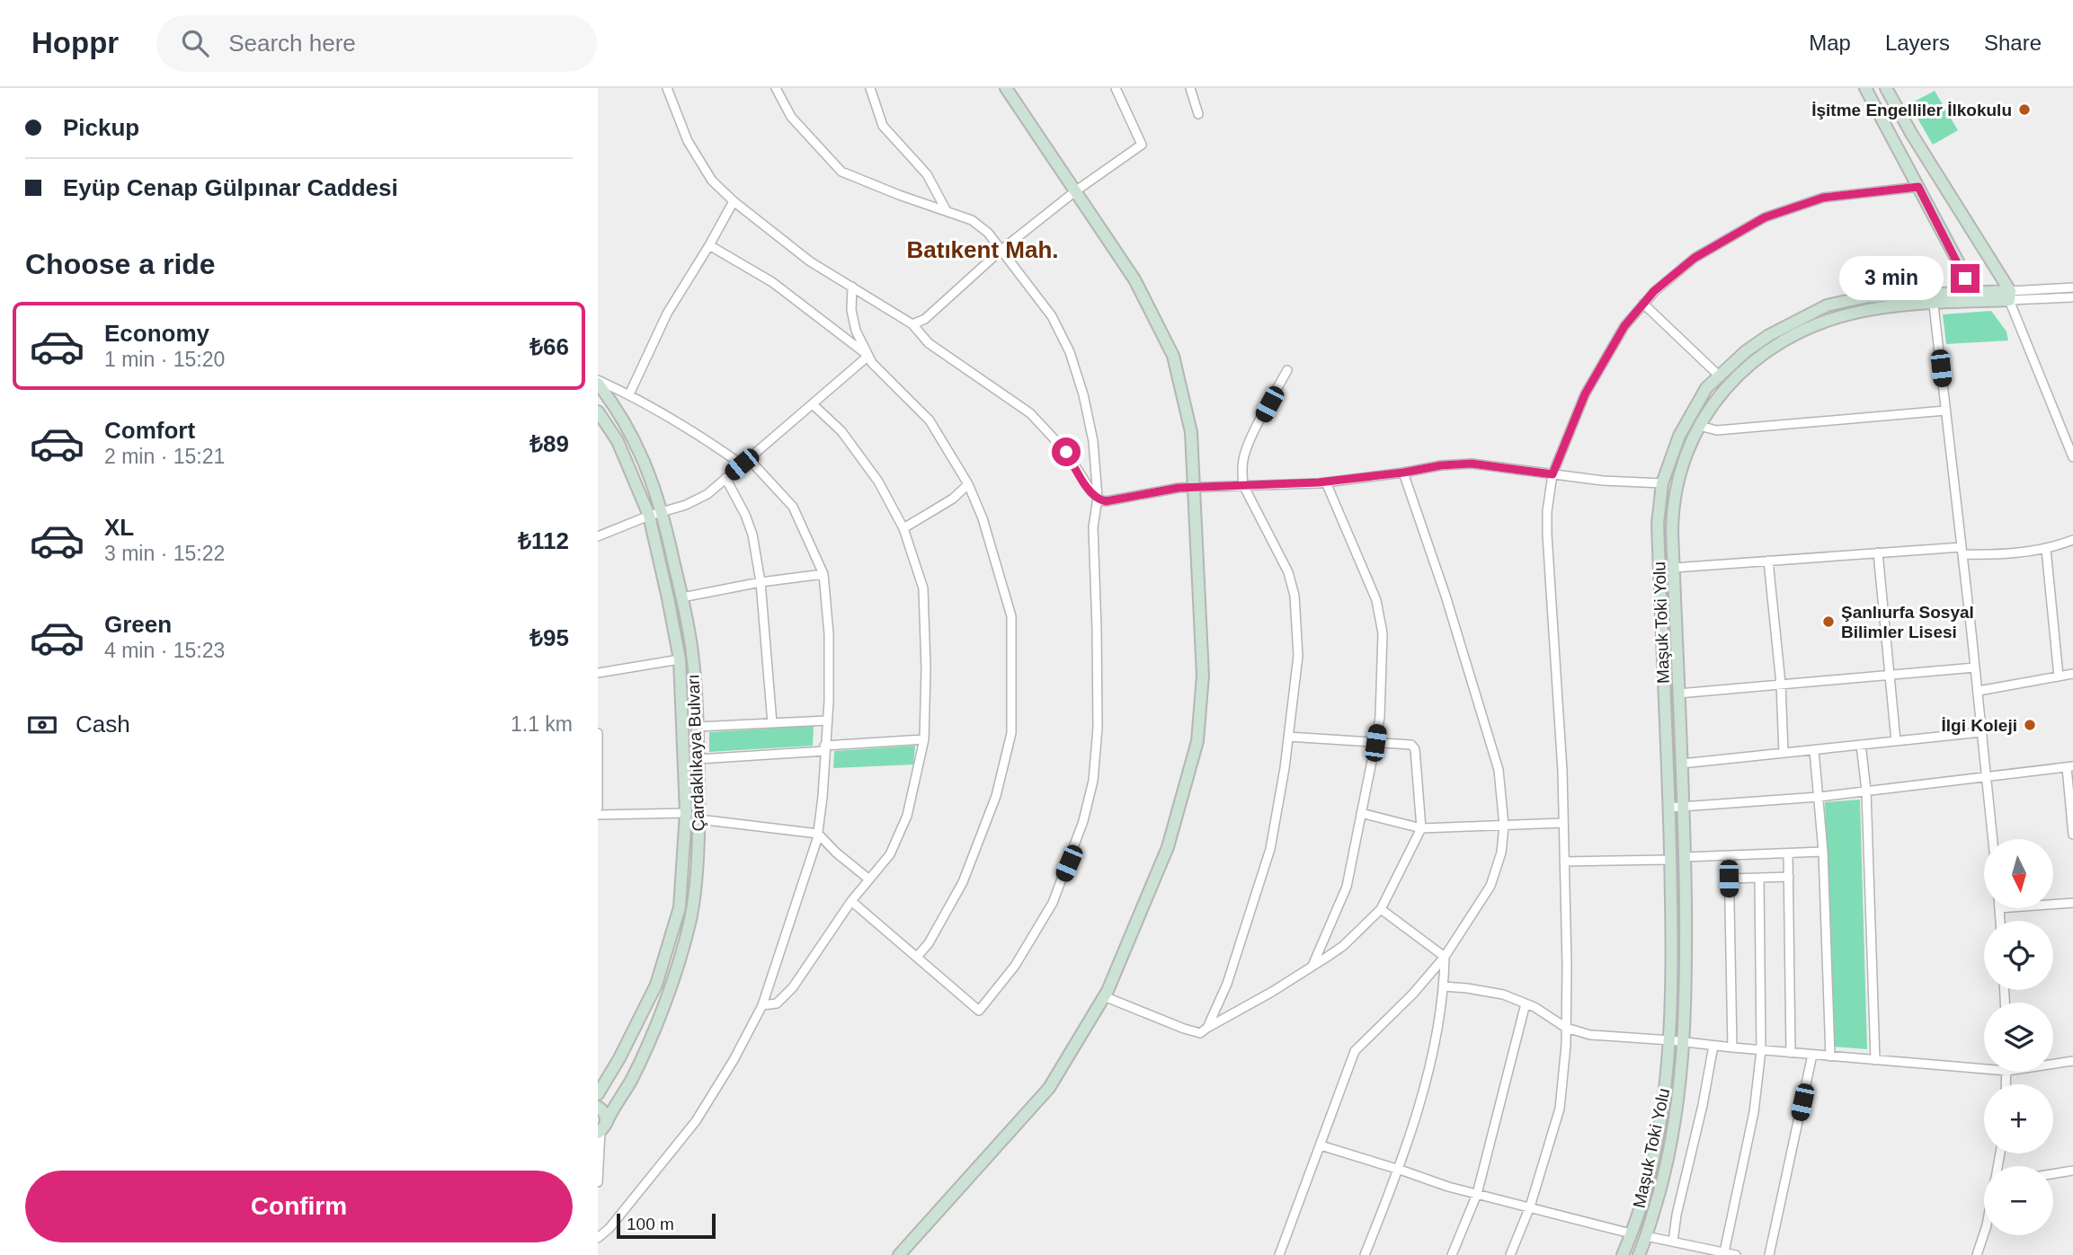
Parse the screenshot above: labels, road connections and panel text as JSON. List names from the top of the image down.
{
  "streets": {
    "main road": ["Maşuk Toki Yolu", "Çardaklıkaya Bulvarı"]
  },
  "districts": ["Batıkent Mah."],
  "places": ["İşitme Engelliler İlkokulu", "Şanlıurfa Sosyal Bilimler Lisesi", "İlgi Koleji"],
  "scale_bar": "100 m",
  "north": "bottom",
  "page": {
    "header": "Hoppr",
    "search": "Search here",
    "nav": ["Map", "Layers", "Share"],
    "banner": ["Pickup", "Eyüp Cenap Gülpınar Caddesi"],
    "heading": "Choose a ride",
    "bubble": "3 min",
    "list": [
      {
        "name": "Economy",
        "note": "1 min · 15:20",
        "value": "₺66"
      },
      {
        "name": "Comfort",
        "note": "2 min · 15:21",
        "value": "₺89"
      },
      {
        "name": "XL",
        "note": "3 min · 15:22",
        "value": "₺112"
      },
      {
        "name": "Green",
        "note": "4 min · 15:23",
        "value": "₺95"
      }
    ],
    "pay": ["Cash", "1.1 km"],
    "map_buttons": ["+", "−"],
    "buttons": "Confirm",
    "scale": "100 m"
  }
}
